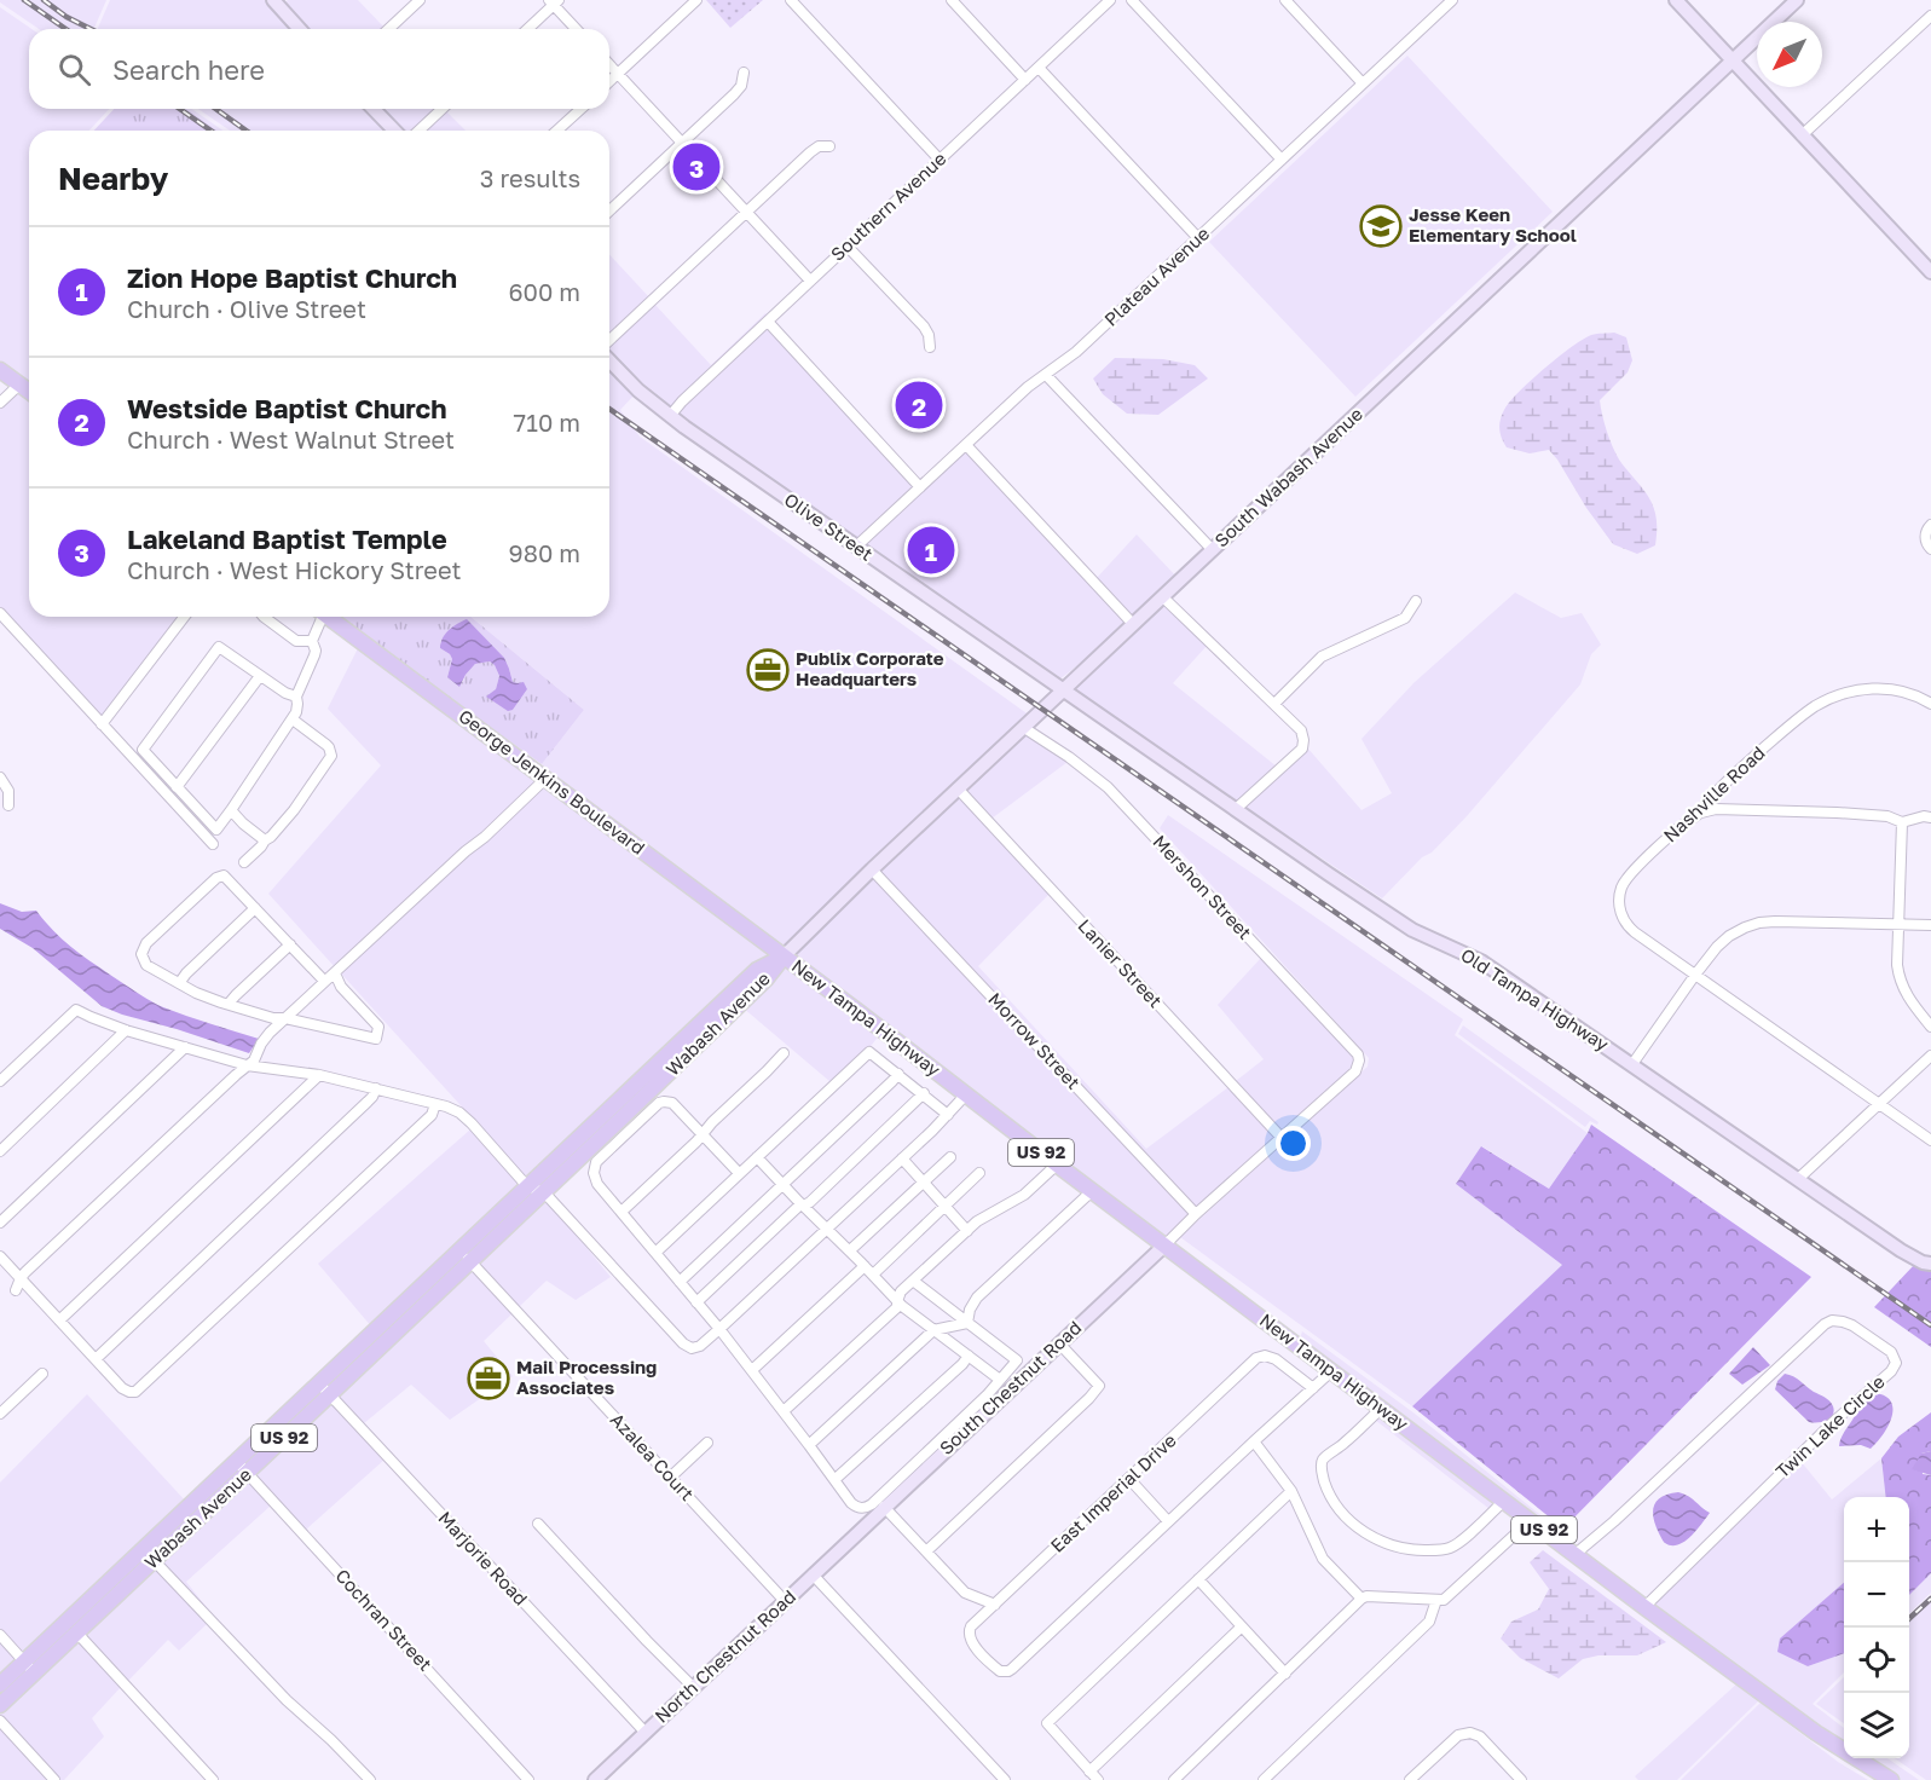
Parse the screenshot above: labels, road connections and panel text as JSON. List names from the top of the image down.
{
  "streets": {
    "main road": [
      "George Jenkins Boulevard",
      "New Tampa Highway",
      "Wabash Avenue",
      "US 92"
    ],
    "street": [
      "Southern Avenue",
      "Plateau Avenue",
      "South Wabash Avenue",
      "Olive Street",
      "Nashville Road",
      "Mershon Street",
      "Lanier Street",
      "Old Tampa Highway",
      "Morrow Street",
      "South Chestnut Road",
      "Twin Lake Circle",
      "Azalea Court",
      "East Imperial Drive",
      "Marjorie Road",
      "Cochran Street",
      "North Chestnut Road"
    ]
  },
  "crossings": [
    ["Southern Avenue", "Olive Street"],
    ["Plateau Avenue", "Olive Street"],
    ["South Wabash Avenue", "Olive Street"],
    ["South Wabash Avenue", "George Jenkins Boulevard"],
    ["South Wabash Avenue", "Mershon Street"],
    ["South Wabash Avenue", "Lanier Street"],
    ["South Wabash Avenue", "Old Tampa Highway"],
    ["South Wabash Avenue", "New Tampa Highway"],
    ["South Wabash Avenue", "Wabash Avenue"],
    ["South Wabash Avenue", "Morrow Street"],
    ["Olive Street", "Old Tampa Highway"],
    ["George Jenkins Boulevard", "New Tampa Highway"],
    ["George Jenkins Boulevard", "Wabash Avenue"],
    ["Mershon Street", "Lanier Street"],
    ["New Tampa Highway", "Wabash Avenue"],
    ["New Tampa Highway", "South Chestnut Road"],
    ["New Tampa Highway", "Twin Lake Circle"],
    ["Wabash Avenue", "Azalea Court"],
    ["Wabash Avenue", "Marjorie Road"],
    ["Wabash Avenue", "Cochran Street"],
    ["South Chestnut Road", "North Chestnut Road"],
    ["Azalea Court", "North Chestnut Road"],
    ["Marjorie Road", "North Chestnut Road"]
  ],
  "places": {
    "school or university": ["Jesse Keen Elementary School"],
    "office": ["Publix Corporate Headquarters", "Mail Processing Associates"]
  },
  "north": "bottom left",
  "page": {
    "search": "Search here",
    "heading": ["Nearby", "3 results"],
    "pins": ["3", "2", "1"],
    "list": [
      {
        "mark": "1",
        "name": "Zion Hope Baptist Church",
        "note": "Church · Olive Street",
        "value": "600 m"
      },
      {
        "mark": "2",
        "name": "Westside Baptist Church",
        "note": "Church · West Walnut Street",
        "value": "710 m"
      },
      {
        "mark": "3",
        "name": "Lakeland Baptist Temple",
        "note": "Church · West Hickory Street",
        "value": "980 m"
      }
    ],
    "map_buttons": ["+", "−"]
  }
}
